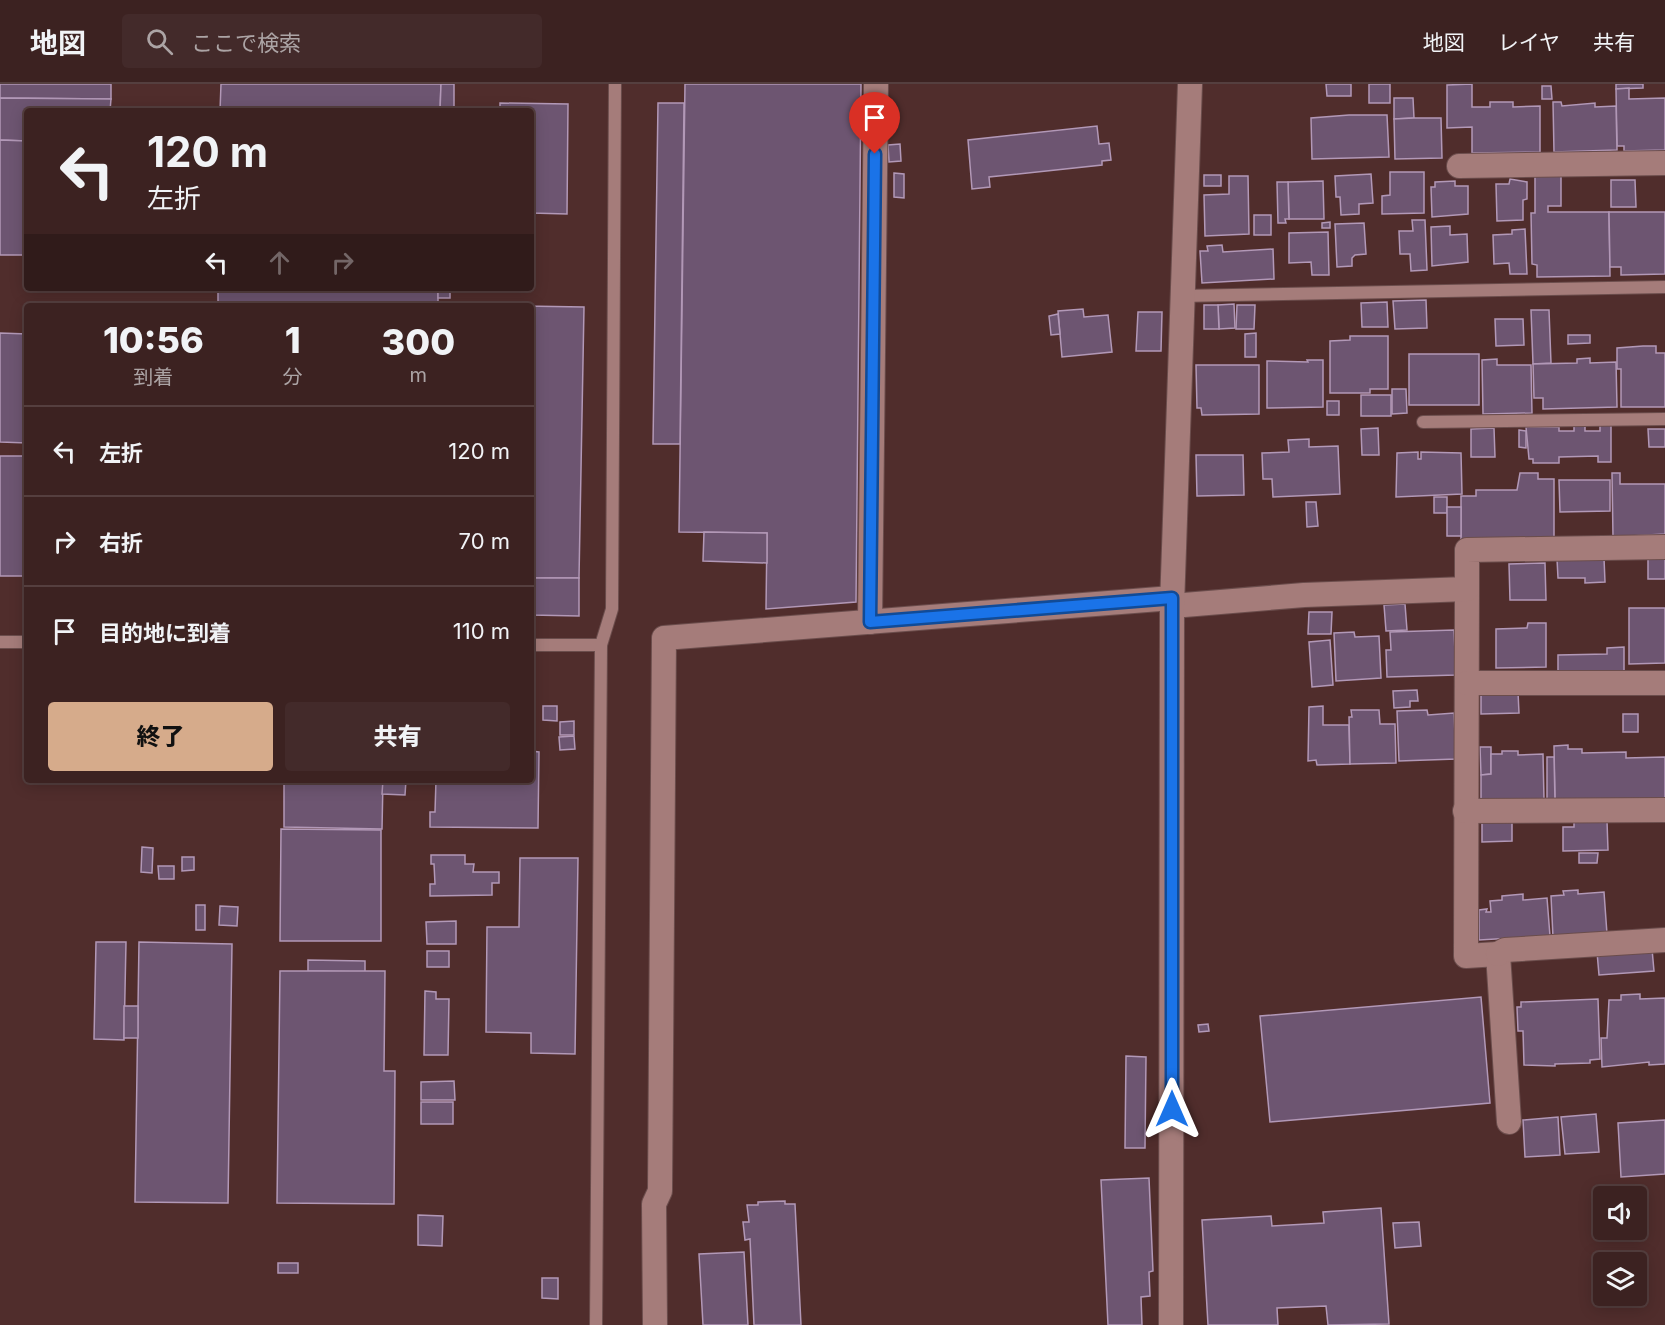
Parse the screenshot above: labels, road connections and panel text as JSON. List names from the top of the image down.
{
  "page": {
    "header": "地図",
    "search": "ここで検索",
    "nav": ["地図", "レイヤ", "共有"],
    "turn": ["120 m", "左折"],
    "eta": [
      "10:56",
      "到着",
      "1",
      "分",
      "300",
      "m"
    ],
    "list": [
      {
        "name": "左折",
        "value": "120 m"
      },
      {
        "name": "右折",
        "value": "70 m"
      },
      {
        "name": "目的地に到着",
        "value": "110 m"
      }
    ],
    "buttons": ["終了", "共有"]
  }
}
